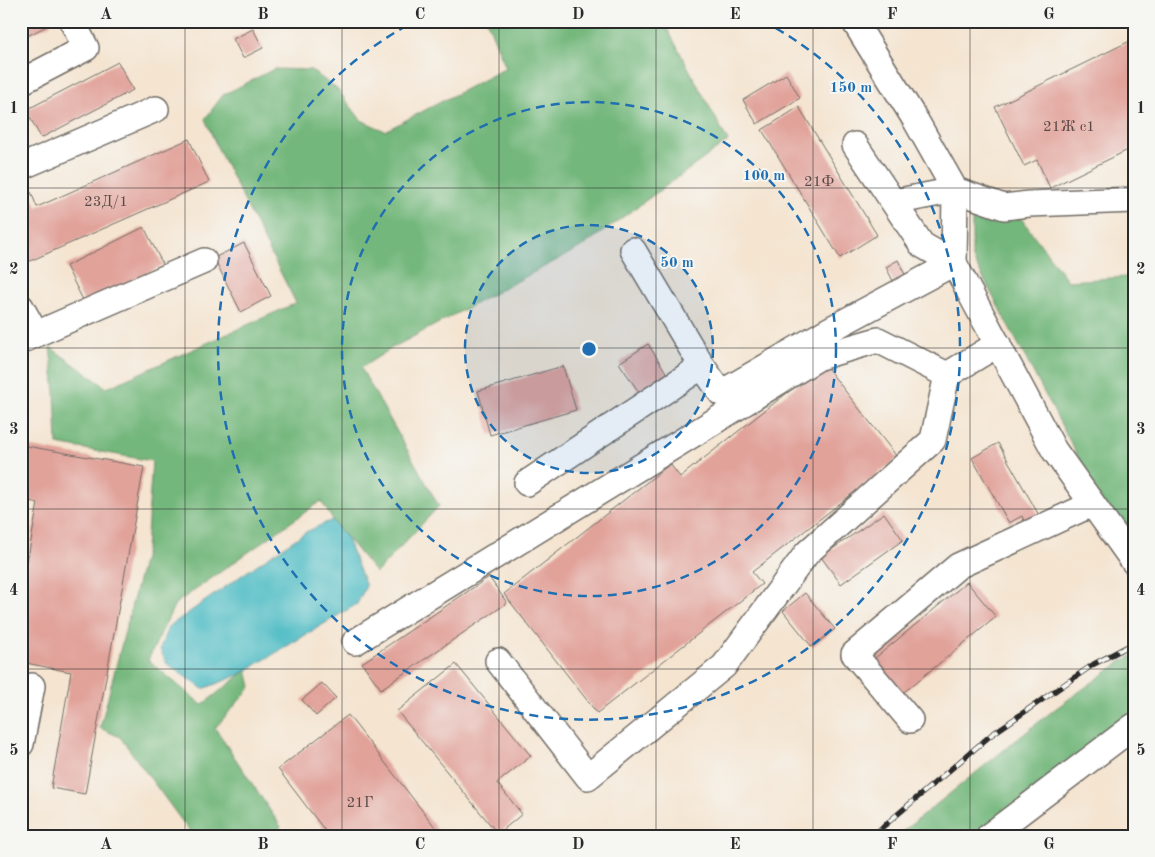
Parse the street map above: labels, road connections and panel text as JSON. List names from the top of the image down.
{
  "house_numbers": [
    "21Ж с1",
    "21Ф",
    "23Д/1",
    "21Г"
  ],
  "grid": {
    "columns": [
      "A",
      "B",
      "C",
      "D",
      "E",
      "F",
      "G"
    ],
    "rows": [
      "1",
      "2",
      "3",
      "4",
      "5"
    ]
  },
  "rings": ["150 m", "100 m", "50 m"]
}
